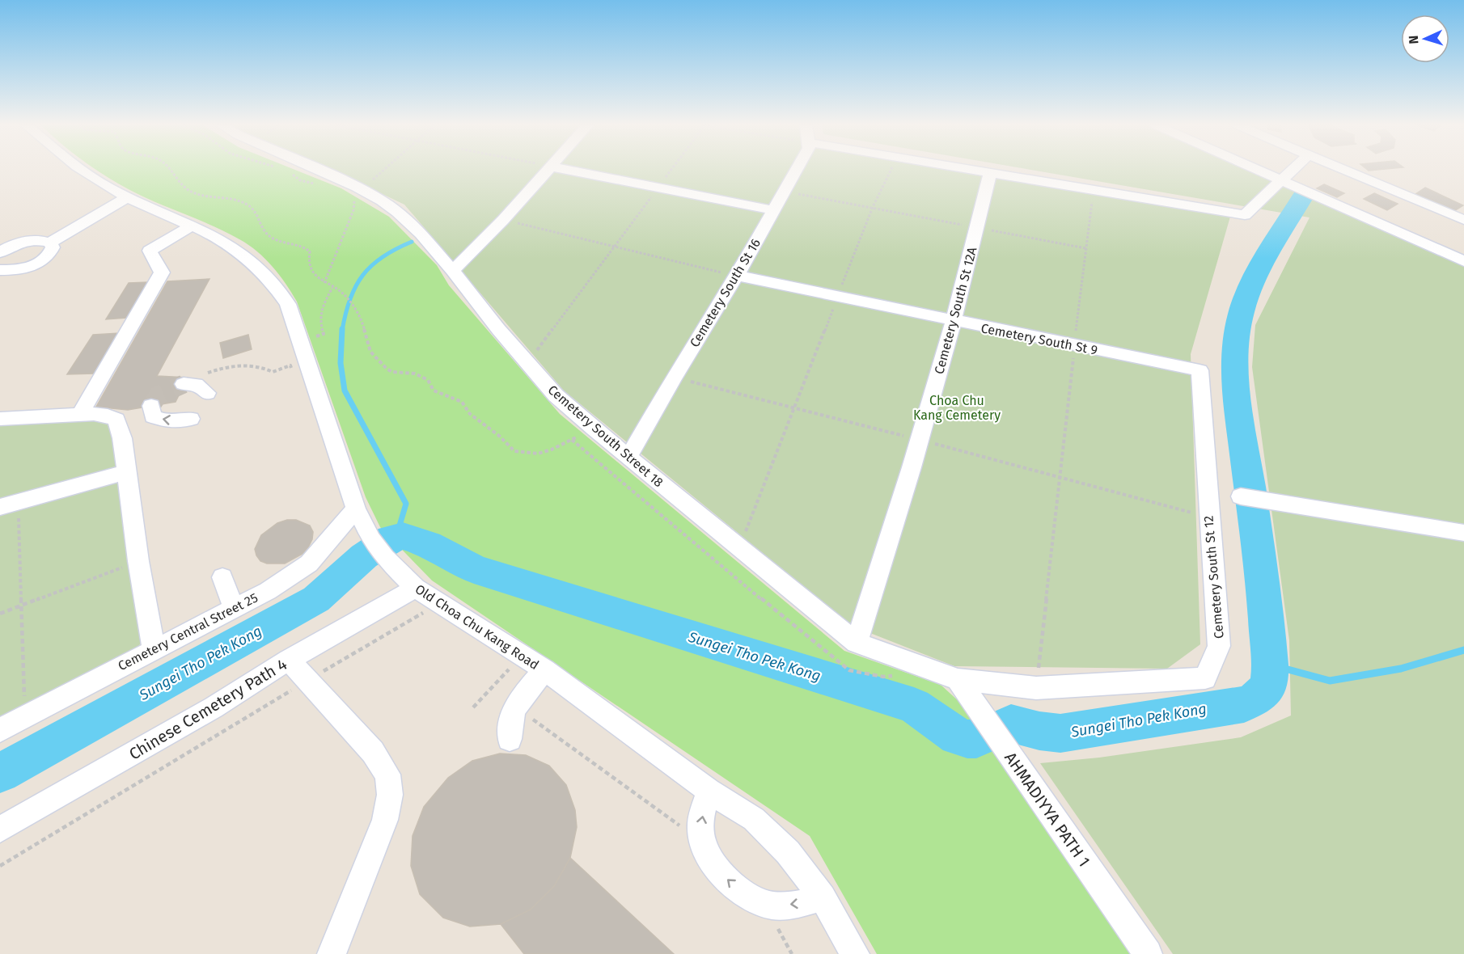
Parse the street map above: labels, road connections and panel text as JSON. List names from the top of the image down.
{
  "streets": {
    "street": [
      "Cemetery South St 16",
      "Cemetery South St 12A",
      "Cemetery South St 9",
      "Cemetery South Street 18",
      "Cemetery South St 12",
      "Old Choa Chu Kang Road",
      "Cemetery Central Street 25",
      "Chinese Cemetery Path 4",
      "AHMADIYYA PATH 1"
    ]
  },
  "crossings": [
    ["Cemetery South St 16", "Cemetery South St 9"],
    ["Cemetery South St 16", "Cemetery South Street 18"],
    ["Cemetery South St 12A", "Cemetery South St 9"],
    ["Cemetery South St 12A", "Cemetery South Street 18"],
    ["Cemetery South St 9", "Cemetery South St 12"],
    ["Cemetery South Street 18", "Cemetery South St 12"],
    ["Cemetery South Street 18", "AHMADIYYA PATH 1"],
    ["Cemetery South St 12", "AHMADIYYA PATH 1"],
    ["Old Choa Chu Kang Road", "Cemetery Central Street 25"],
    ["Old Choa Chu Kang Road", "Chinese Cemetery Path 4"]
  ],
  "water": ["Sungei Tho Pek Kong"],
  "parks": ["Choa Chu Kang Cemetery"],
  "north": "left"
}
